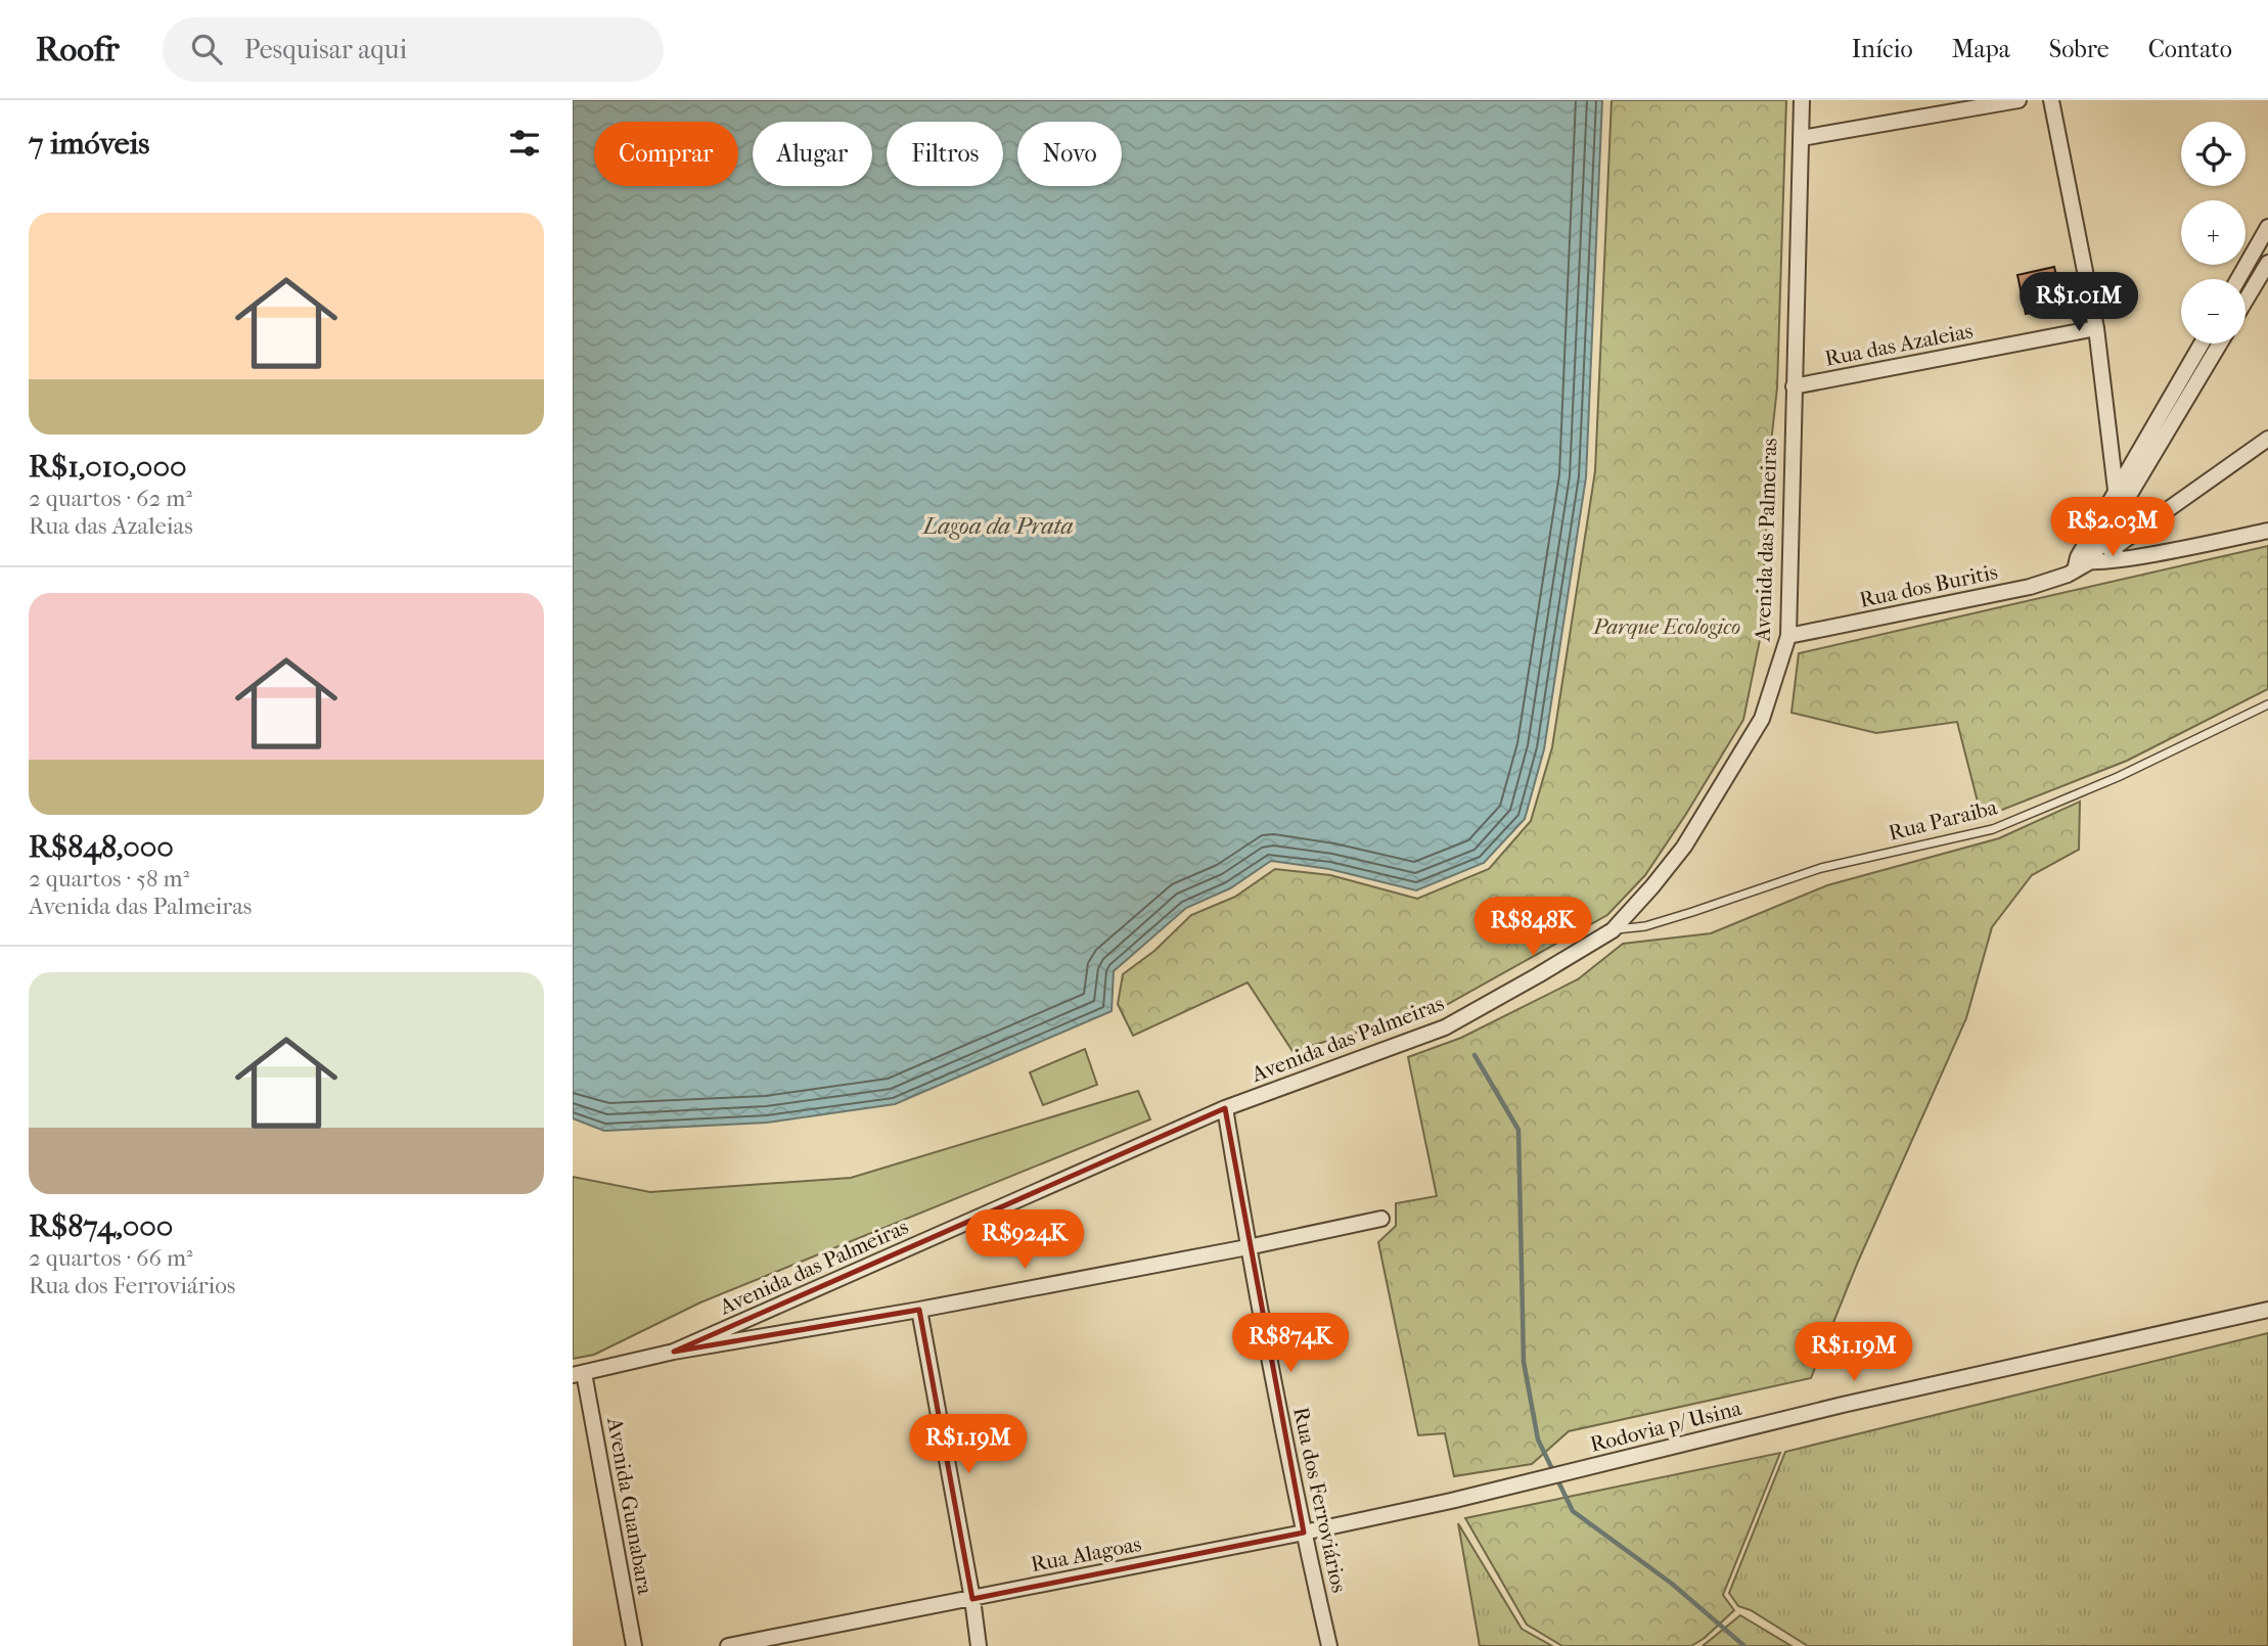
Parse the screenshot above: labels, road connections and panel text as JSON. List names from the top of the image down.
{
  "streets": {
    "street": [
      "Rua das Azaleias",
      "Avenida das Palmeiras",
      "Rua dos Buritis",
      "Rodovia p/ Usina",
      "Rua dos Ferroviários",
      "Avenida Guanabara",
      "Rua Alagoas"
    ],
    "lane": ["Rua Paraiba"]
  },
  "crossings": [
    ["Rua das Azaleias", "Avenida das Palmeiras"],
    ["Avenida das Palmeiras", "Rua dos Buritis"],
    ["Avenida das Palmeiras", "Rua Paraiba"],
    ["Avenida das Palmeiras", "Rua dos Ferroviários"],
    ["Rodovia p/ Usina", "Rua Alagoas"],
    ["Rua dos Ferroviários", "Rua Alagoas"]
  ],
  "water": ["Lagoa da Prata"],
  "parks": ["Parque Ecologico"],
  "page": {
    "header": "Roofr",
    "search": "Pesquisar aqui",
    "nav": [
      "Início",
      "Mapa",
      "Sobre",
      "Contato"
    ],
    "heading": "7 imóveis",
    "map_buttons": ["+", "−"],
    "chip": [
      "Comprar",
      "Alugar",
      "Filtros",
      "Novo"
    ],
    "list": [
      {
        "name": "R$1,010,000",
        "note": "2 quartos · 62 m² · Rua das Azaleias"
      },
      {
        "name": "R$848,000",
        "note": "2 quartos · 58 m² · Avenida das Palmeiras"
      },
      {
        "name": "R$874,000",
        "note": "2 quartos · 66 m² · Rua dos Ferroviários"
      }
    ],
    "price": [
      "R$1.01M",
      "R$2.03M",
      "R$848K",
      "R$924K",
      "R$874K",
      "R$1.19M",
      "R$1.19M"
    ]
  }
}
